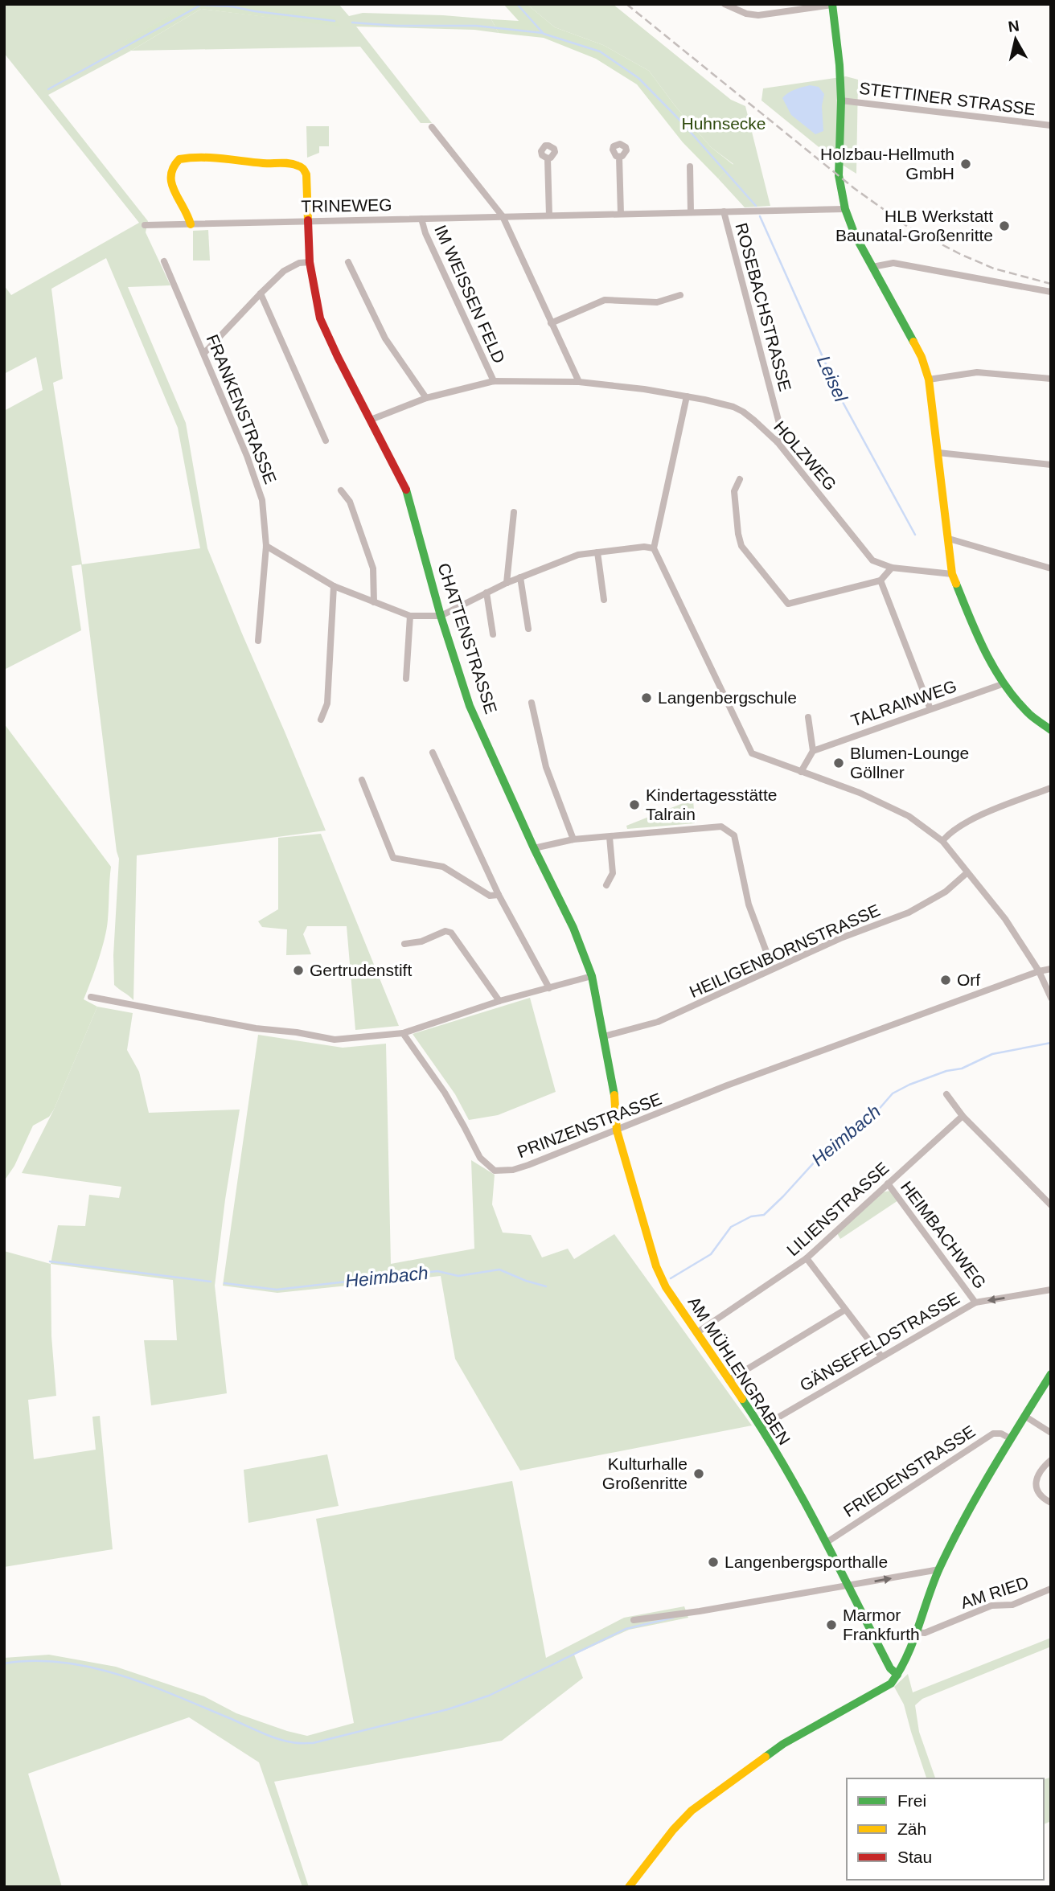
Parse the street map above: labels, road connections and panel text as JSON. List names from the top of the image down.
{
  "streets": {
    "street": [
      "STETTINER STRASSE",
      "TRINEWEG",
      "IM WEISSEN FELD",
      "ROSEBACHSTRASSE",
      "FRANKENSTRASSE",
      "HOLZWEG",
      "CHATTENSTRASSE",
      "TALRAINWEG",
      "HEILIGENBORNSTRASSE",
      "PRINZENSTRASSE",
      "LILIENSTRASSE",
      "HEIMBACHWEG",
      "GÄNSEFELDSTRASSE",
      "AM MÜHLENGRABEN",
      "FRIEDENSTRASSE",
      "AM RIED"
    ]
  },
  "crossings": [
    ["TRINEWEG", "IM WEISSEN FELD"],
    ["TRINEWEG", "ROSEBACHSTRASSE"],
    ["TRINEWEG", "CHATTENSTRASSE"],
    ["IM WEISSEN FELD", "HOLZWEG"],
    ["ROSEBACHSTRASSE", "HOLZWEG"],
    ["HOLZWEG", "CHATTENSTRASSE"],
    ["CHATTENSTRASSE", "HEILIGENBORNSTRASSE"],
    ["CHATTENSTRASSE", "PRINZENSTRASSE"],
    ["CHATTENSTRASSE", "AM MÜHLENGRABEN"],
    ["PRINZENSTRASSE", "AM MÜHLENGRABEN"],
    ["LILIENSTRASSE", "HEIMBACHWEG"],
    ["LILIENSTRASSE", "AM MÜHLENGRABEN"],
    ["HEIMBACHWEG", "GÄNSEFELDSTRASSE"],
    ["GÄNSEFELDSTRASSE", "AM MÜHLENGRABEN"],
    ["AM MÜHLENGRABEN", "FRIEDENSTRASSE"]
  ],
  "water": ["Leisel", "Heimbach"],
  "parks": ["Huhnsecke"],
  "places": [
    "Holzbau-Hellmuth GmbH",
    "HLB Werkstatt Baunatal-Großenritte",
    "Langenbergschule",
    "Blumen-Lounge Göllner",
    "Kindertagesstätte Talrain",
    "Gertrudenstift",
    "Orf",
    "Kulturhalle Großenritte",
    "Langenbergsporthalle",
    "Marmor Frankfurth"
  ],
  "legend": ["Frei", "Zäh", "Stau"],
  "north": "top"
}
